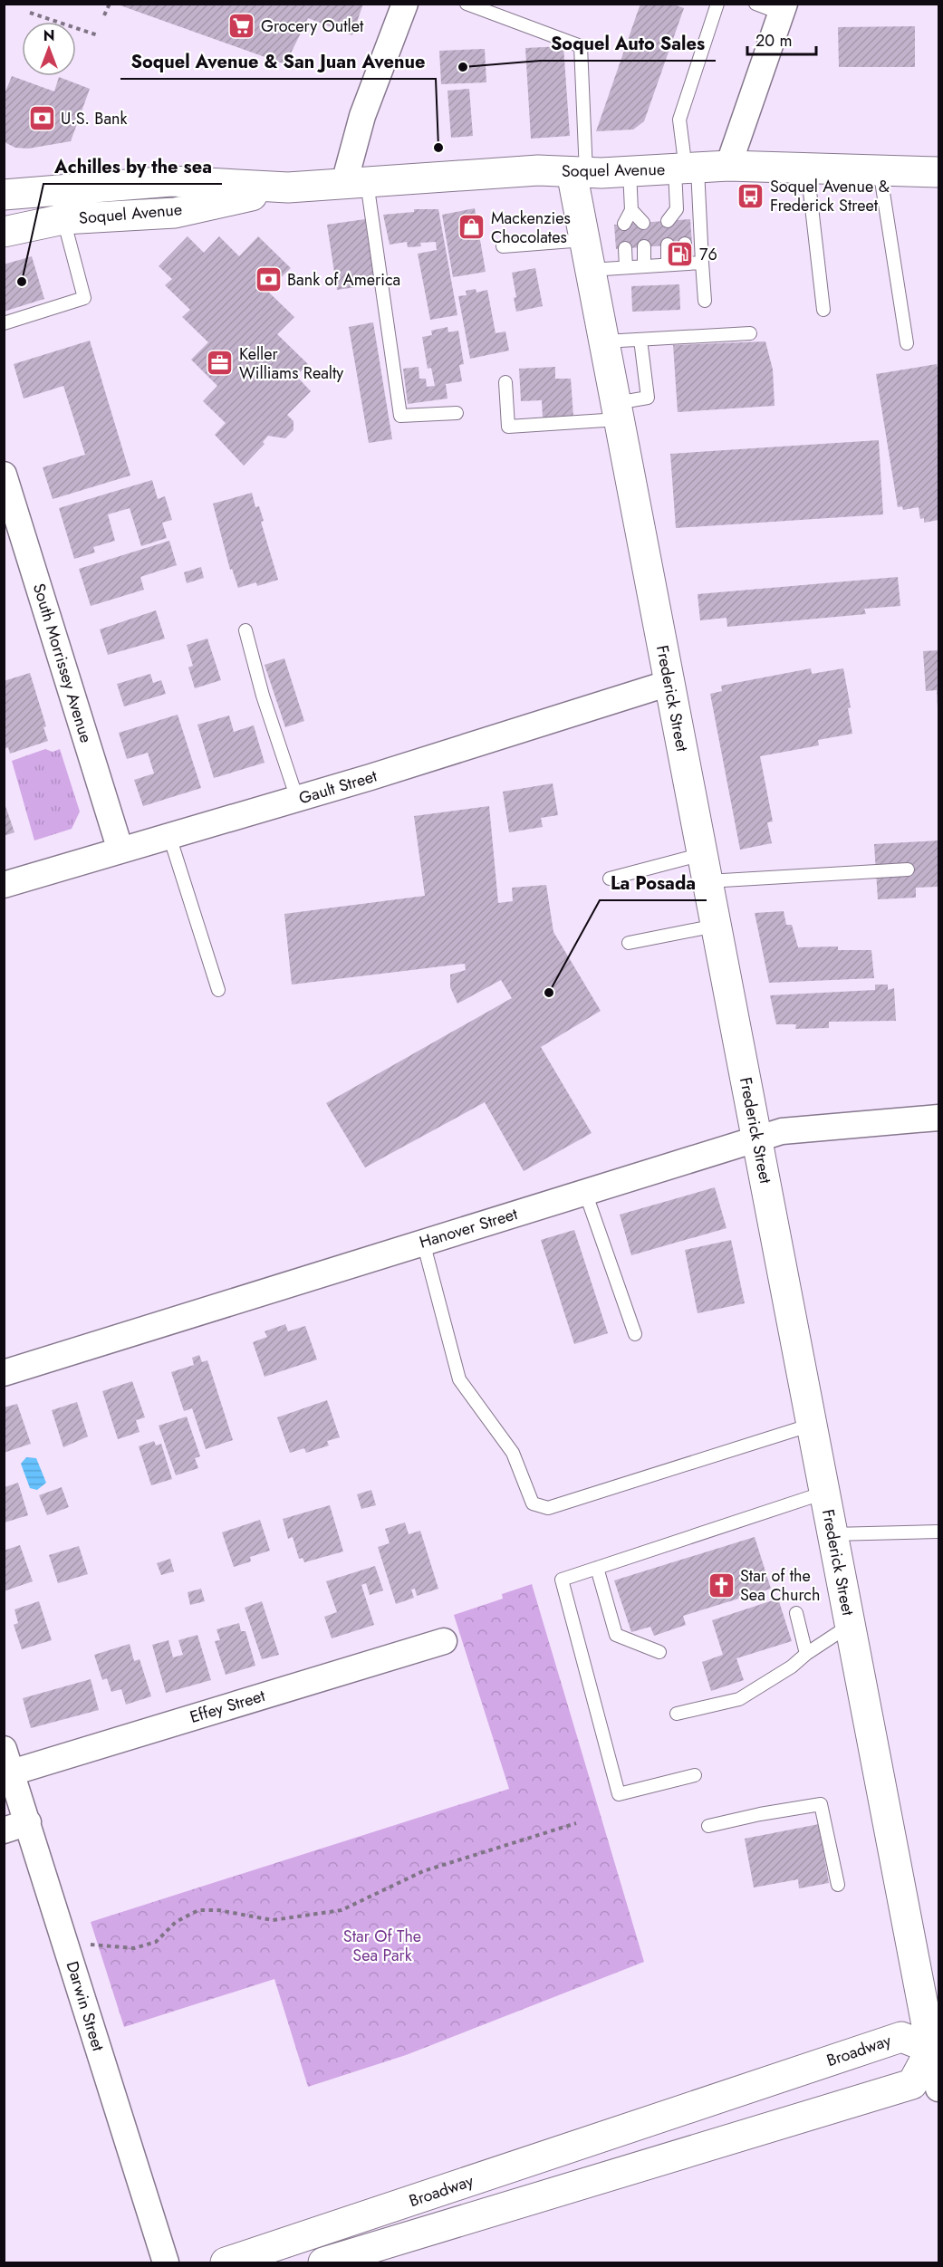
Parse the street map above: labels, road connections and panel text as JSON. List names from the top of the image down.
{
  "streets": {
    "main road": ["Soquel Avenue", "Frederick Street", "Broadway"],
    "street": [
      "South Morrissey Avenue",
      "Gault Street",
      "Hanover Street",
      "Effey Street",
      "Darwin Street"
    ]
  },
  "crossings": [
    ["Soquel Avenue", "Frederick Street"],
    ["South Morrissey Avenue", "Gault Street"],
    ["Frederick Street", "Gault Street"],
    ["Frederick Street", "Hanover Street"],
    ["Frederick Street", "Broadway"],
    ["Effey Street", "Darwin Street"]
  ],
  "parks": ["Star Of The Sea Park"],
  "places": {
    "supermarket": ["Grocery Outlet"],
    "other": [
      "Soquel Auto Sales",
      "Soquel Avenue & San Juan Avenue",
      "Achilles by the sea",
      "La Posada"
    ],
    "bank": ["U.S. Bank", "Bank of America"],
    "bus stop": ["Soquel Avenue & Frederick Street"],
    "shop": ["Mackenzies Chocolates"],
    "fuel station": ["76"],
    "office": ["Keller Williams Realty"],
    "church": ["Star of the Sea Church"]
  },
  "scale_bar": "20 m",
  "north": "top"
}
